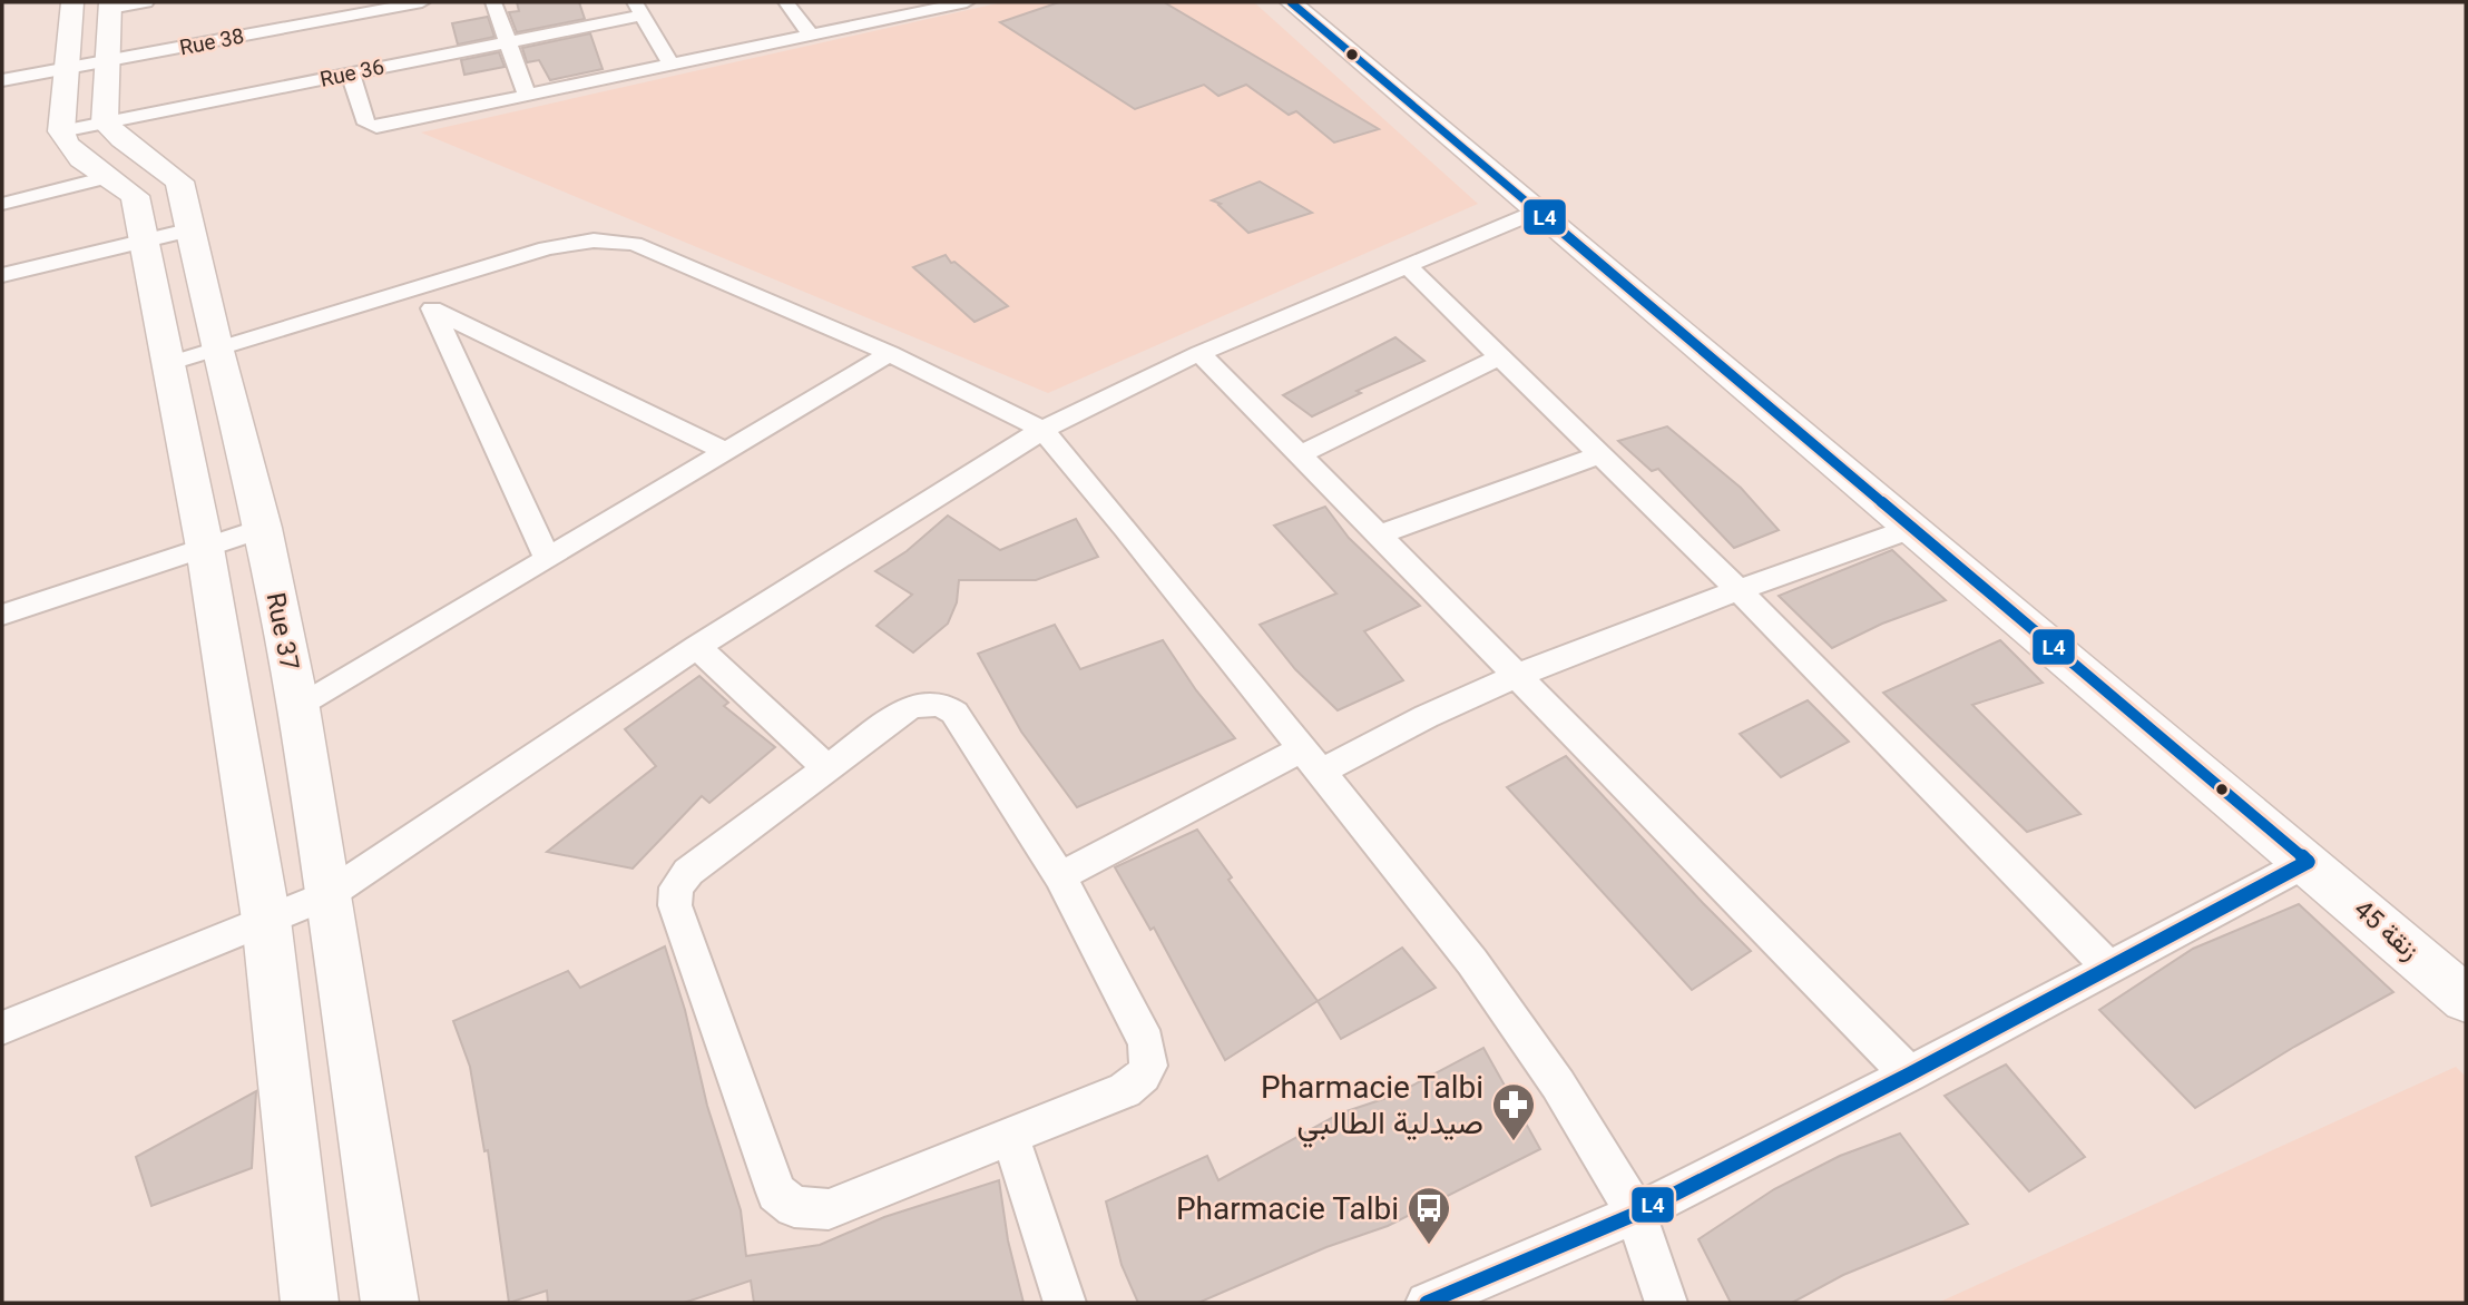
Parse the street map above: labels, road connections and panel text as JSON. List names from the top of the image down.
{
  "streets": {
    "street": [
      "Rue 38",
      "Rue 36",
      "Rue 37",
      "زنقة 45"
    ]
  },
  "crossings": [
    ["Rue 36", "Rue 37"]
  ],
  "places": {
    "pharmacy": ["Pharmacie Talbi صيدلية الطالبي"],
    "bus stop": ["Pharmacie Talbi"]
  },
  "lines": ["transit line L4"]
}
